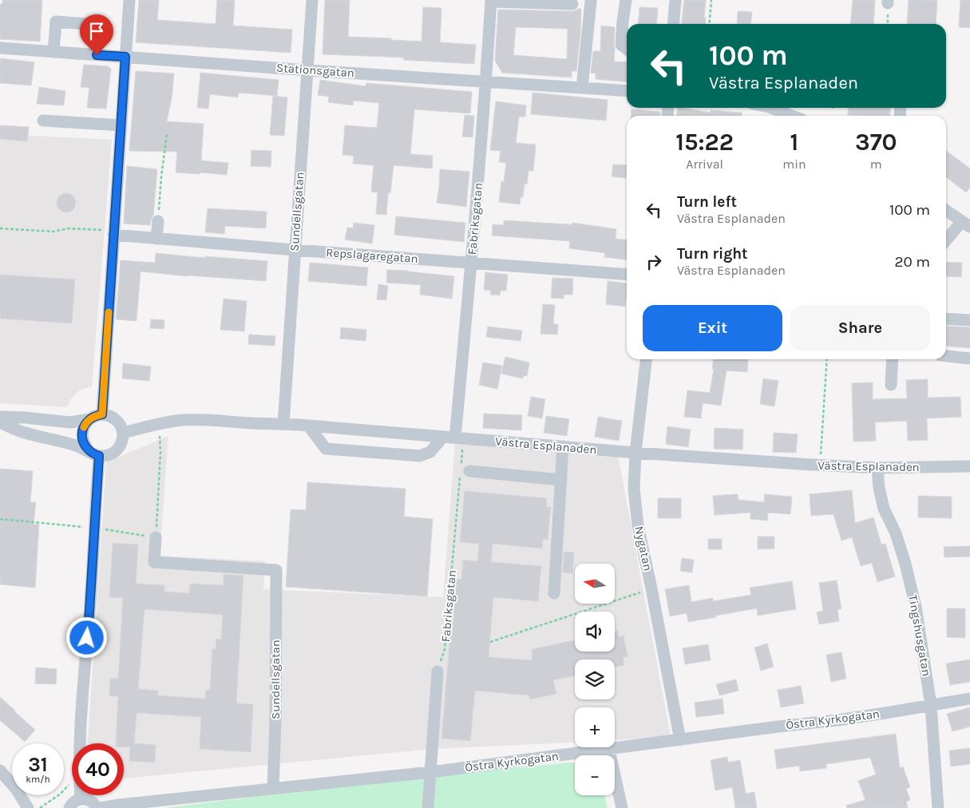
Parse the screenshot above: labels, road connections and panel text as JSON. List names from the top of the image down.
{
  "streets": {
    "street": [
      "Stationsgatan",
      "Sundellsgatan",
      "Fabriksgatan",
      "Repslagaregatan",
      "Västra Esplanaden",
      "Nygatan",
      "Tingshusgatan",
      "Östra Kyrkogatan"
    ]
  },
  "crossings": [
    ["Stationsgatan", "Sundellsgatan"],
    ["Stationsgatan", "Fabriksgatan"],
    ["Sundellsgatan", "Repslagaregatan"],
    ["Sundellsgatan", "Västra Esplanaden"],
    ["Sundellsgatan", "Östra Kyrkogatan"],
    ["Fabriksgatan", "Repslagaregatan"],
    ["Fabriksgatan", "Västra Esplanaden"],
    ["Västra Esplanaden", "Nygatan"],
    ["Västra Esplanaden", "Tingshusgatan"],
    ["Nygatan", "Östra Kyrkogatan"],
    ["Tingshusgatan", "Östra Kyrkogatan"]
  ],
  "north": "left",
  "page": {
    "turn": ["100 m", "Västra Esplanaden"],
    "eta": [
      "15:22",
      "Arrival",
      "1",
      "min",
      "370",
      "m"
    ],
    "list": [
      {
        "name": "Turn left",
        "note": "Västra Esplanaden",
        "value": "100 m"
      },
      {
        "name": "Turn right",
        "note": "Västra Esplanaden",
        "value": "20 m"
      }
    ],
    "buttons": ["Exit", "Share"],
    "map_buttons": ["+", "−"],
    "speed": "31 km/h",
    "limit": "40"
  }
}
